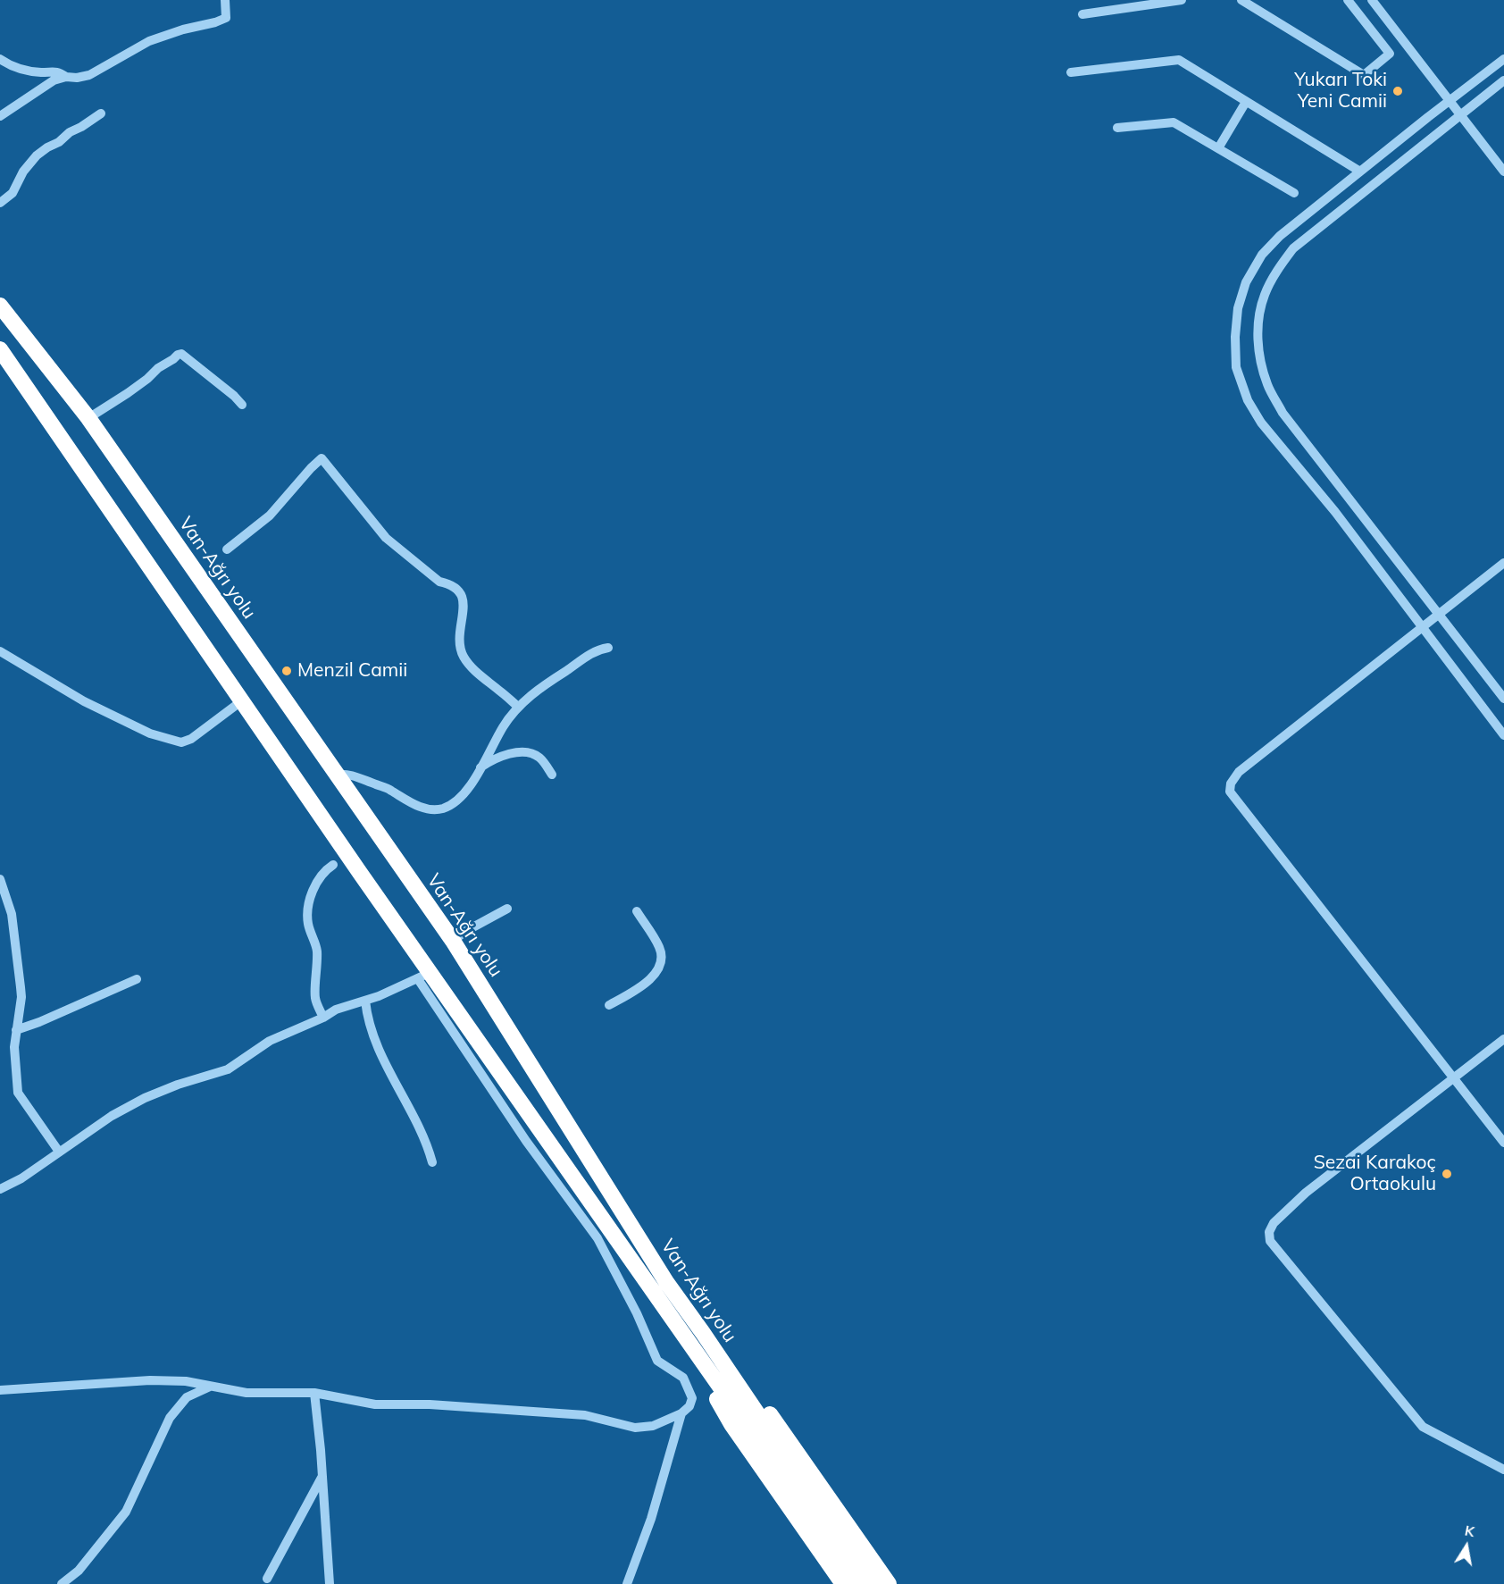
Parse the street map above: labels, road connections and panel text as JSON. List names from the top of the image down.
{
  "streets": {
    "highway": ["Van-Ağrı yolu"]
  },
  "places": ["Yukarı Toki Yeni Camii", "Menzil Camii", "Sezai Karakoç Ortaokulu"],
  "north": "top"
}
